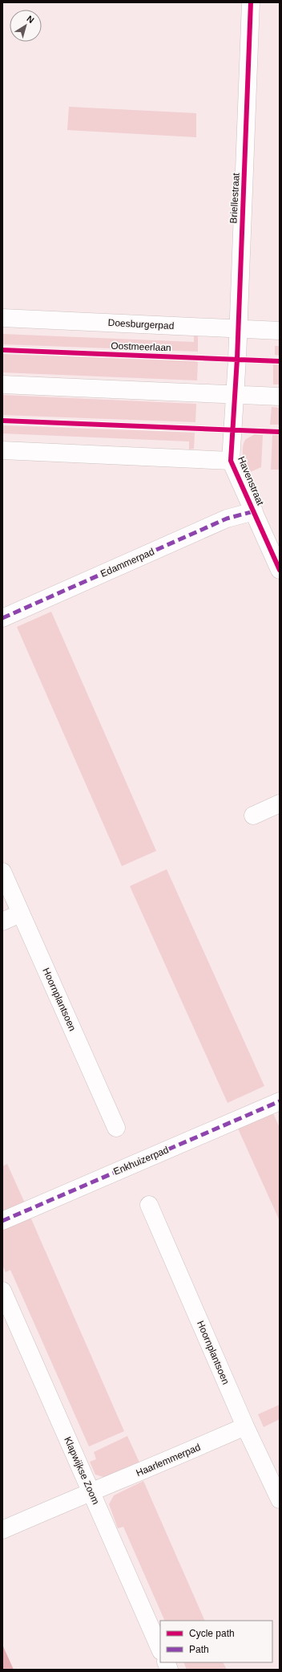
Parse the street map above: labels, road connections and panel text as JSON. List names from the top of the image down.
{
  "streets": {
    "street": [
      "Briellestraat",
      "Doesburgerpad",
      "Havenstraat",
      "Edammerpad",
      "Hoornplantsoen",
      "Enkhuizerpad",
      "Haarlemmerpad",
      "Klapwijkse Zoom"
    ],
    "cycle path": ["Oostmeerlaan"]
  },
  "crossings": [
    ["Briellestraat", "Doesburgerpad"],
    ["Briellestraat", "Havenstraat"],
    ["Havenstraat", "Edammerpad"],
    ["Hoornplantsoen", "Haarlemmerpad"],
    ["Haarlemmerpad", "Klapwijkse Zoom"]
  ],
  "legend": ["Cycle path", "Path"],
  "north": "top right"
}
